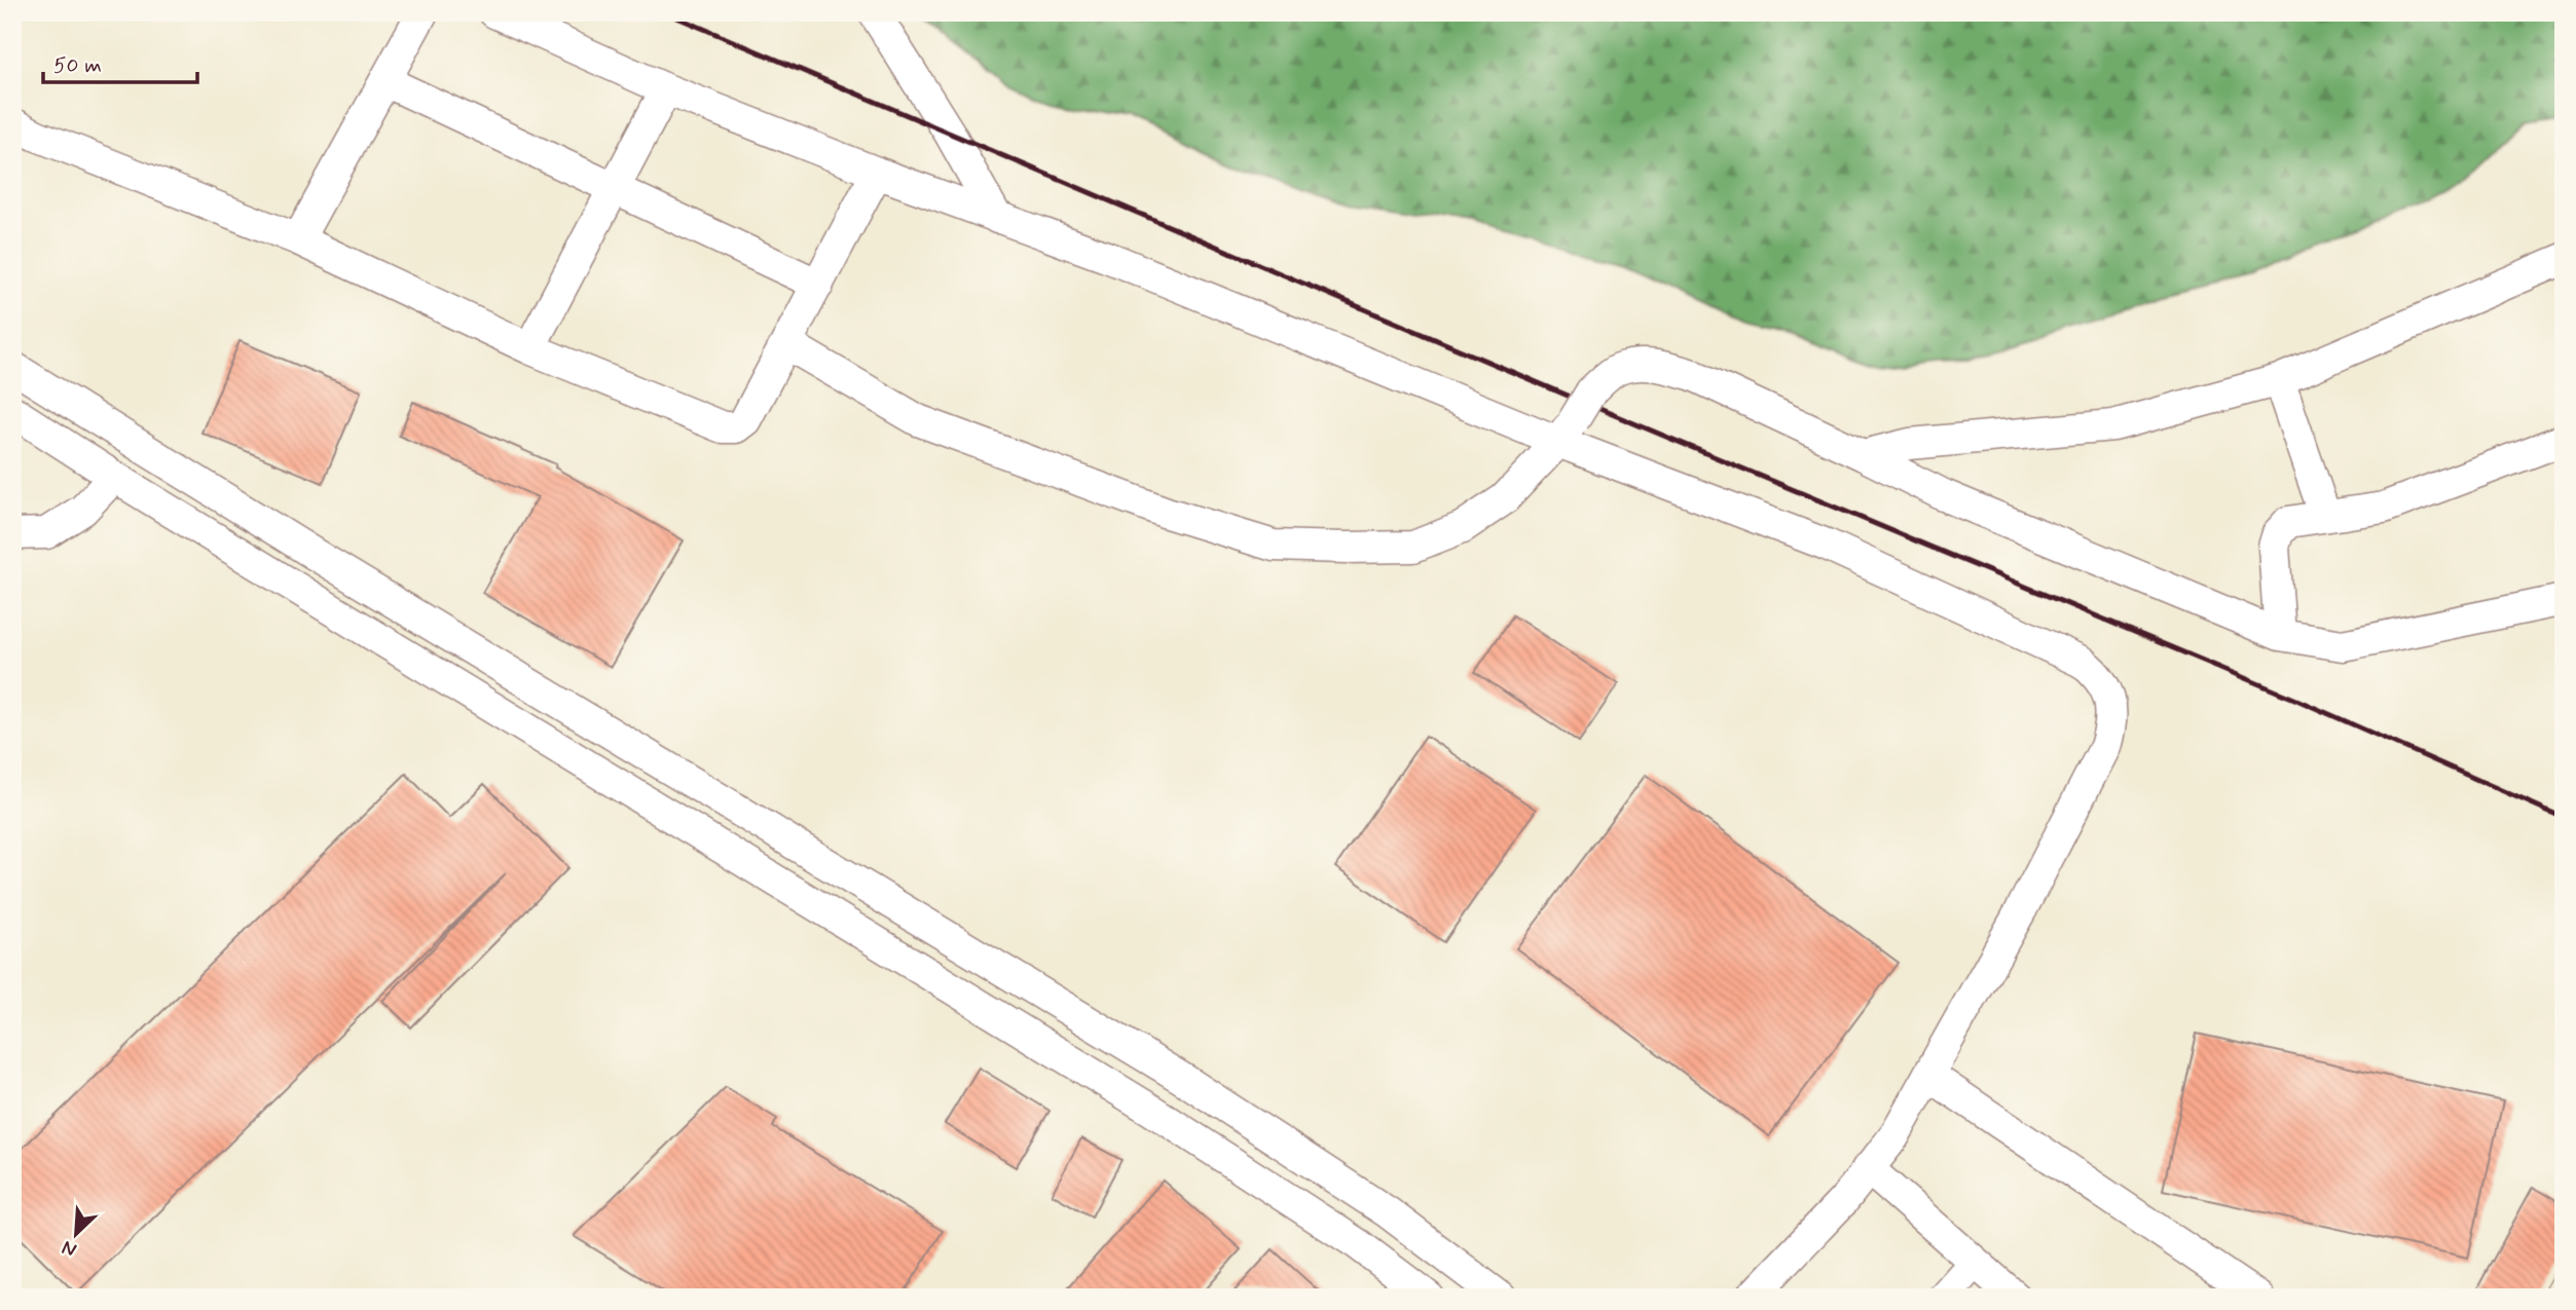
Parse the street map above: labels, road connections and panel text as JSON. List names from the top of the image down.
{
  "scale_bar": "50 m",
  "north": "bottom left"
}
